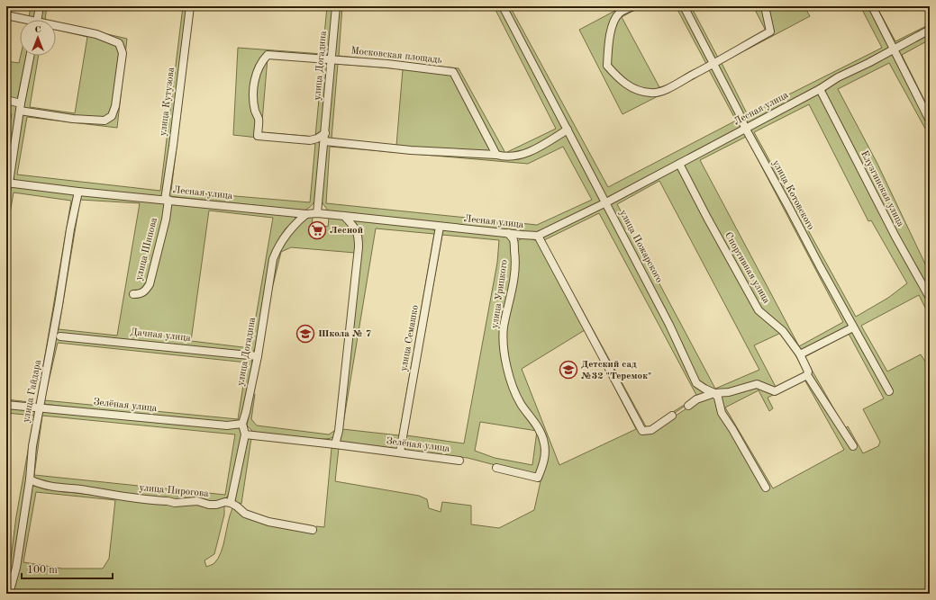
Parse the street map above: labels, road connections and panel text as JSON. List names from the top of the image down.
{
  "streets": {
    "street": [
      "Московская площадь",
      "улица Догадина",
      "улица Кутузова",
      "Лесная улица",
      "Елузгинская улица",
      "улица Котовского",
      "улица Пожарского",
      "улица Шипова",
      "Спортивная улица",
      "улица Урицкого",
      "Дачная улица",
      "улица Семашко",
      "улица Гайдара",
      "Зелёная улица",
      "улица Пирогова"
    ]
  },
  "crossings": [
    ["Московская площадь", "улица Догадина"],
    ["улица Догадина", "Лесная улица"],
    ["улица Догадина", "Дачная улица"],
    ["улица Догадина", "Зелёная улица"],
    ["улица Догадина", "улица Пирогова"],
    ["улица Кутузова", "Лесная улица"],
    ["улица Кутузова", "улица Шипова"],
    ["Лесная улица", "Елузгинская улица"],
    ["Лесная улица", "улица Котовского"],
    ["Лесная улица", "улица Пожарского"],
    ["Лесная улица", "улица Шипова"],
    ["Лесная улица", "Спортивная улица"],
    ["Лесная улица", "улица Урицкого"],
    ["Лесная улица", "улица Семашко"],
    ["Лесная улица", "улица Гайдара"],
    ["улица Семашко", "Зелёная улица"],
    ["улица Гайдара", "Зелёная улица"],
    ["улица Гайдара", "улица Пирогова"]
  ],
  "places": {
    "supermarket": ["Лесной"],
    "school or university": ["Школа № 7", "Детский сад №32 \"Теремок\""]
  },
  "scale_bar": "100 m",
  "north": "top"
}
